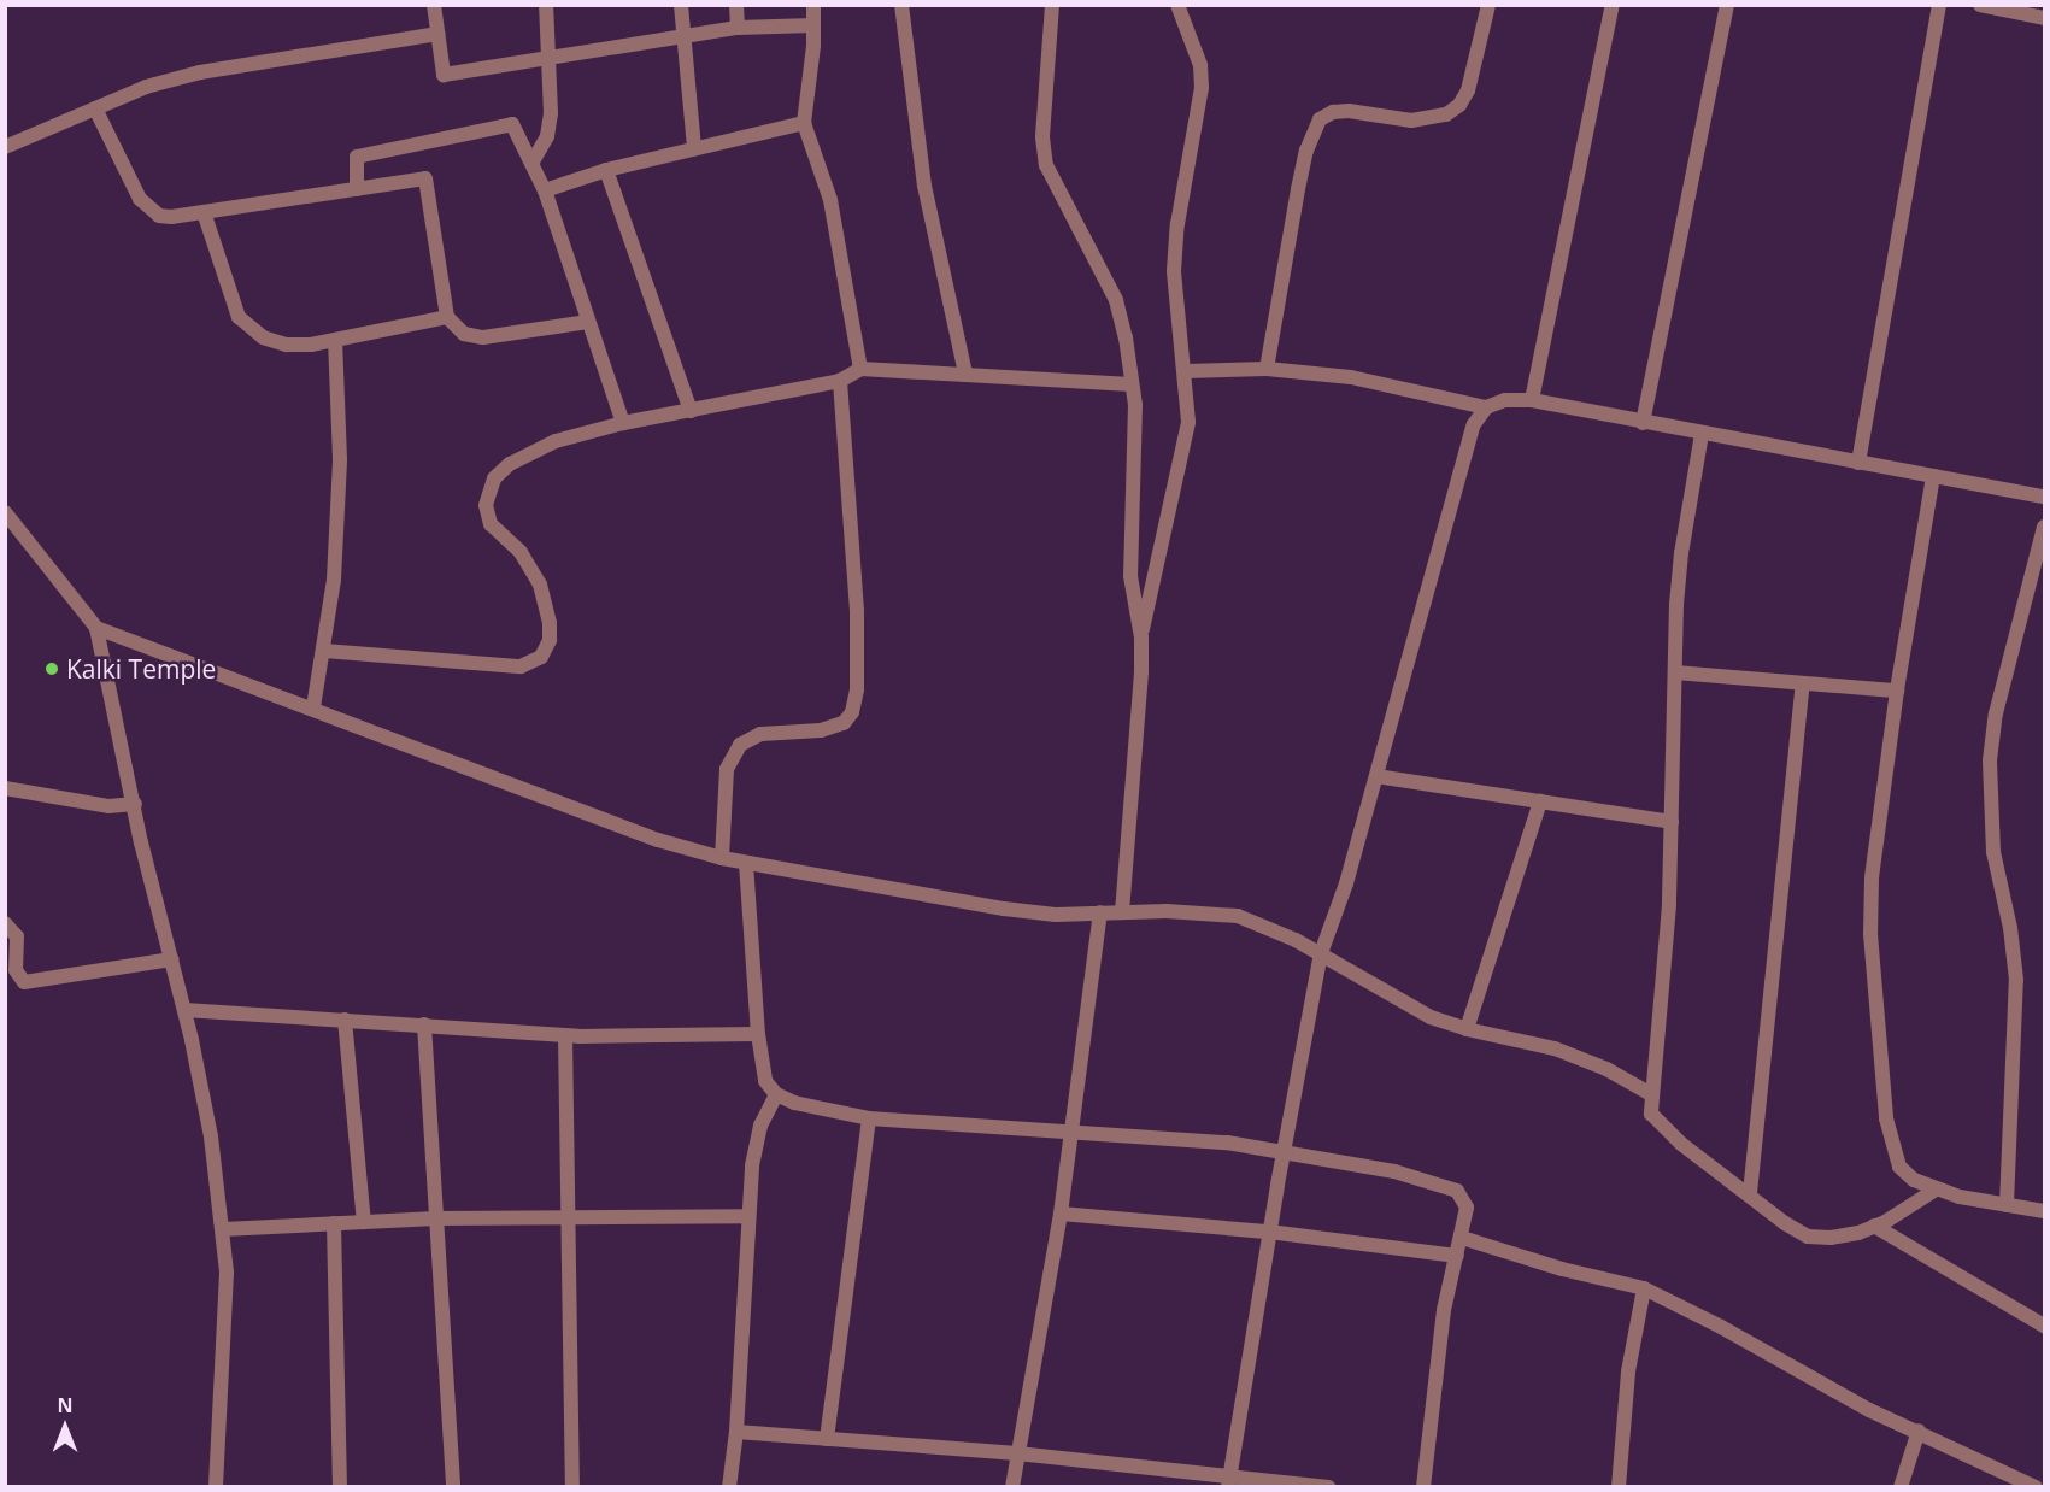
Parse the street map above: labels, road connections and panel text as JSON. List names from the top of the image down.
{
  "places": ["Kalki Temple"],
  "north": "top"
}
